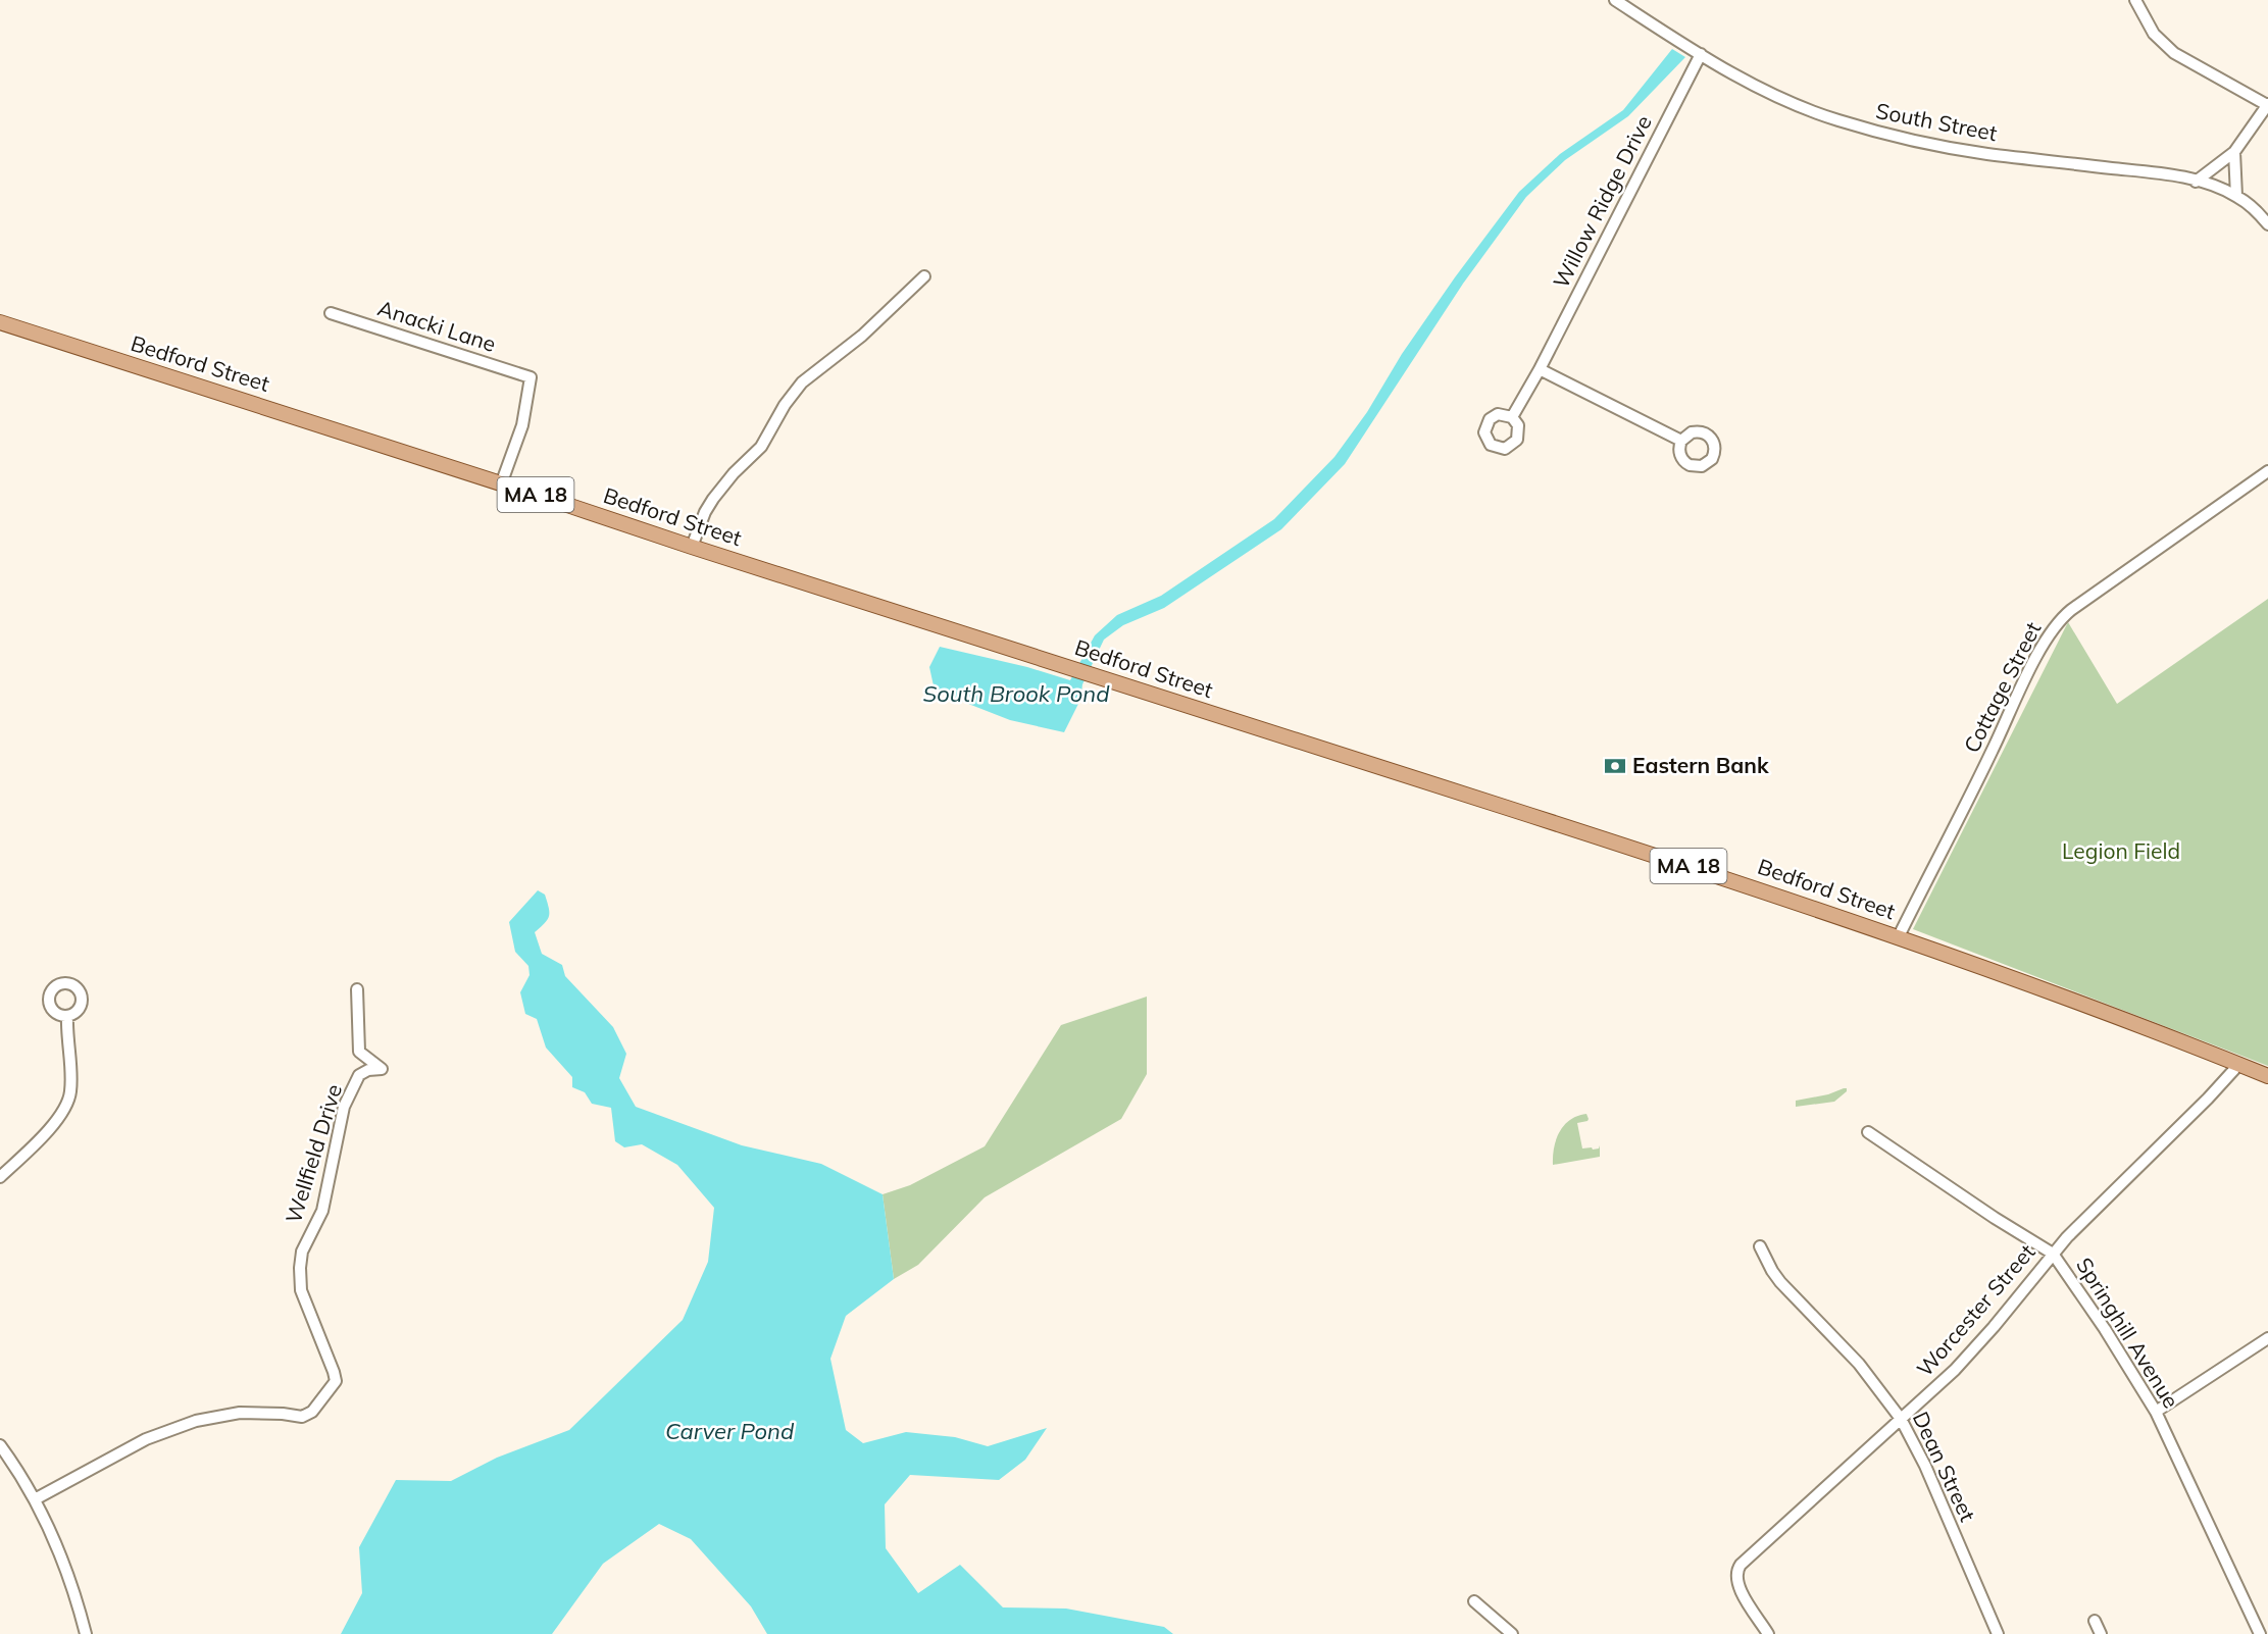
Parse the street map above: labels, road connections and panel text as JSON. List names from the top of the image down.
{
  "streets": {
    "main road": ["Bedford Street", "MA 18"],
    "street": [
      "South Street",
      "Willow Ridge Drive",
      "Anacki Lane",
      "Cottage Street",
      "Wellfield Drive",
      "Worcester Street",
      "Springhill Avenue",
      "Dean Street"
    ]
  },
  "crossings": [
    ["South Street", "Willow Ridge Drive"],
    ["Anacki Lane", "Bedford Street"],
    ["Bedford Street", "Cottage Street"],
    ["Bedford Street", "Worcester Street"],
    ["Worcester Street", "Springhill Avenue"],
    ["Worcester Street", "Dean Street"]
  ],
  "water": ["South Brook Pond", "Carver Pond"],
  "parks": ["Legion Field"],
  "places": {
    "bank": ["Eastern Bank"]
  }
}
